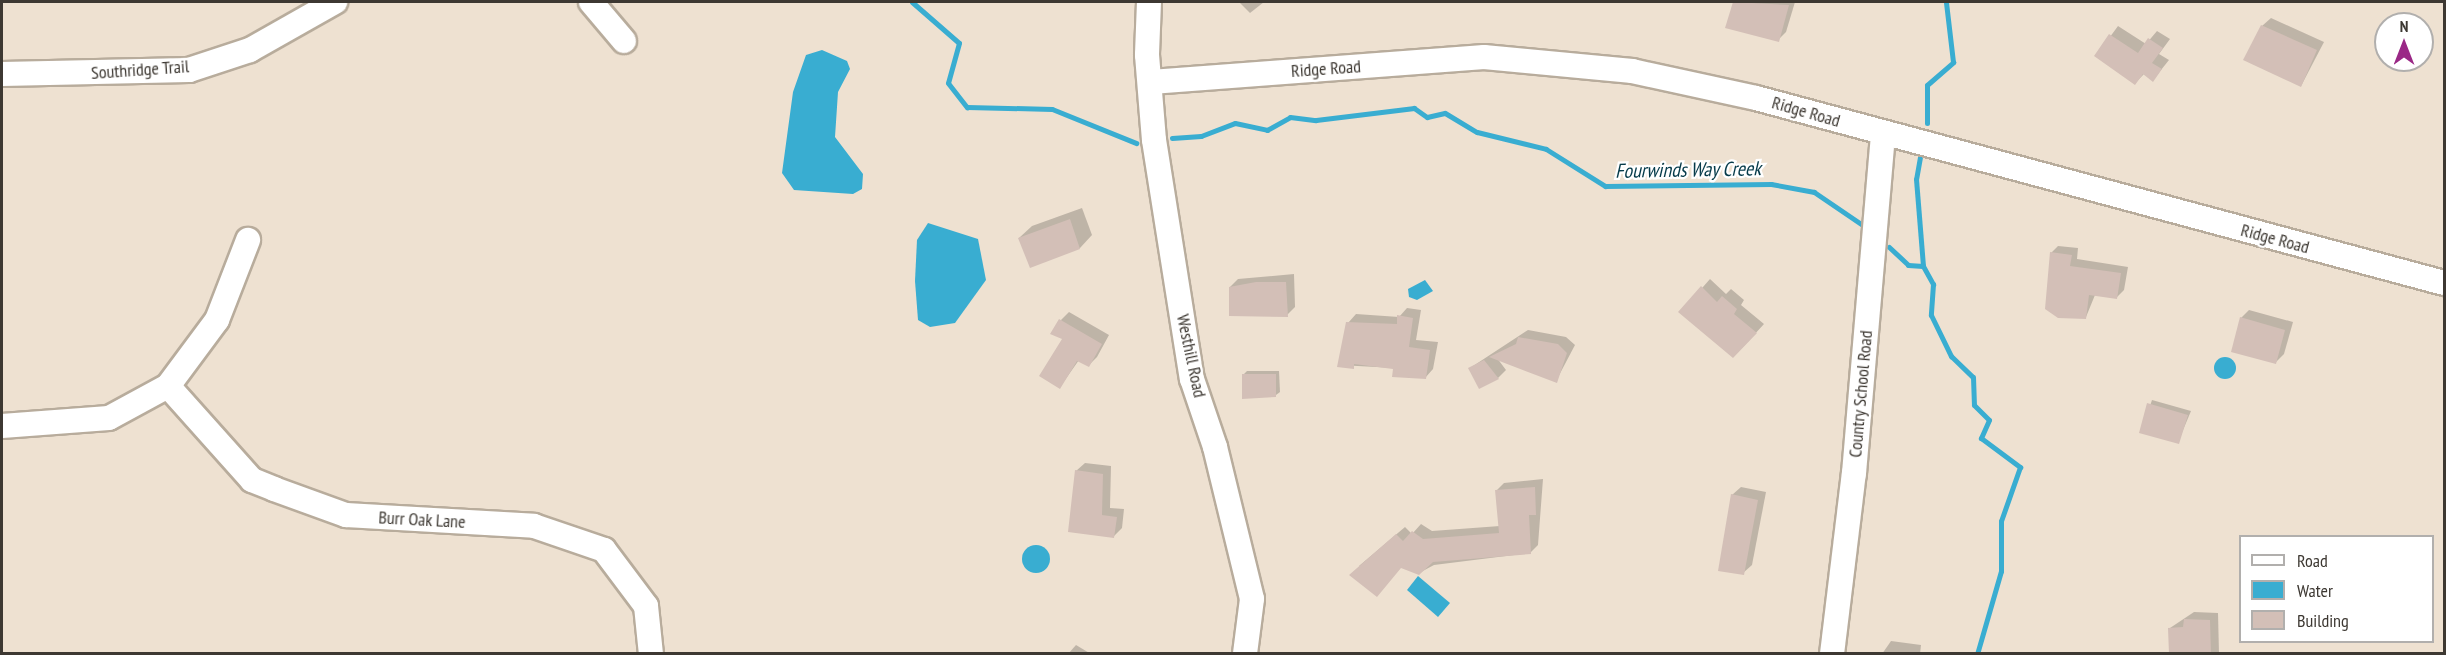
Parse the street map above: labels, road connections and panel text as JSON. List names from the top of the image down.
{
  "streets": {
    "street": [
      "Ridge Road",
      "Southridge Trail",
      "Westhill Road",
      "Country School Road",
      "Burr Oak Lane"
    ]
  },
  "crossings": [
    ["Ridge Road", "Westhill Road"],
    ["Ridge Road", "Country School Road"]
  ],
  "water": ["Fourwinds Way Creek"],
  "legend": ["Road", "Water", "Building"],
  "north": "top"
}
